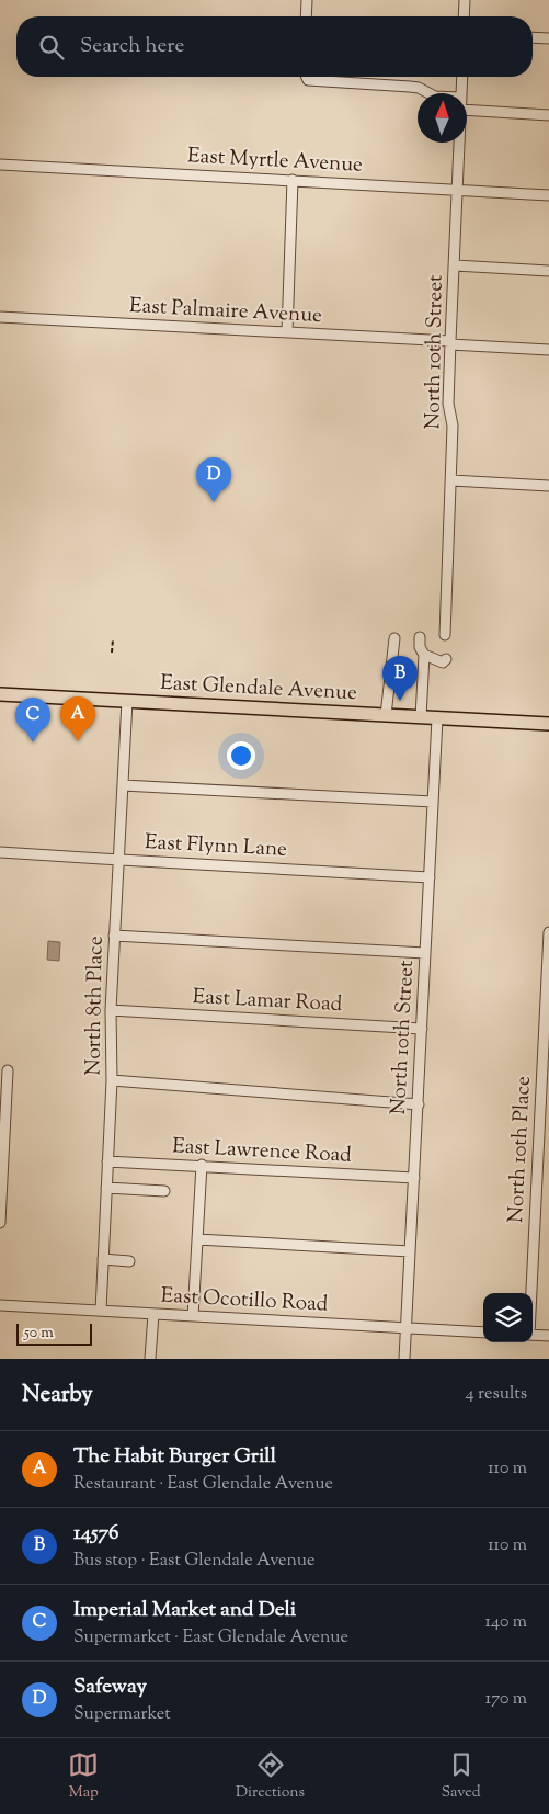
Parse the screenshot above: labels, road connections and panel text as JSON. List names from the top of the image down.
{
  "streets": {
    "main road": ["East Glendale Avenue"],
    "street": [
      "East Myrtle Avenue",
      "East Palmaire Avenue",
      "North 10th Street",
      "East Flynn Lane",
      "East Lamar Road",
      "North 8th Place",
      "North 10th Place",
      "East Lawrence Road",
      "East Ocotillo Road"
    ]
  },
  "crossings": [
    ["East Myrtle Avenue", "North 10th Street"],
    ["East Palmaire Avenue", "North 10th Street"],
    ["North 10th Street", "East Glendale Avenue"],
    ["North 10th Street", "East Flynn Lane"],
    ["North 10th Street", "East Lamar Road"],
    ["North 10th Street", "East Lawrence Road"],
    ["North 10th Street", "East Ocotillo Road"],
    ["East Glendale Avenue", "North 8th Place"],
    ["East Flynn Lane", "North 8th Place"],
    ["East Lamar Road", "North 8th Place"],
    ["North 8th Place", "East Lawrence Road"],
    ["North 8th Place", "East Ocotillo Road"]
  ],
  "scale_bar": "50 m",
  "north": "top",
  "page": {
    "search": "Search here",
    "pins": [
      "D",
      "B",
      "A",
      "C"
    ],
    "scale": "50 m",
    "heading": ["Nearby", "4 results"],
    "list": [
      {
        "mark": "A",
        "name": "The Habit Burger Grill",
        "note": "Restaurant · East Glendale Avenue",
        "value": "110 m"
      },
      {
        "mark": "B",
        "name": "14576",
        "note": "Bus stop · East Glendale Avenue",
        "value": "110 m"
      },
      {
        "mark": "C",
        "name": "Imperial Market and Deli",
        "note": "Supermarket · East Glendale Avenue",
        "value": "140 m"
      },
      {
        "mark": "D",
        "name": "Safeway",
        "note": "Supermarket",
        "value": "170 m"
      }
    ],
    "nav": ["Map", "Directions", "Saved"]
  }
}
